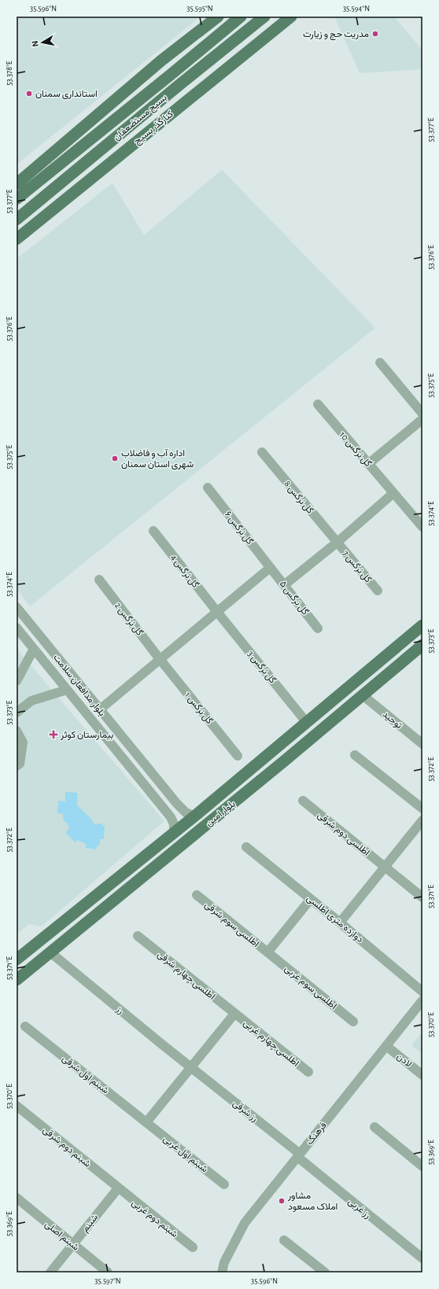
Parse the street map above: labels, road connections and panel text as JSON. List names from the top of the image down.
{
  "streets": {
    "main road": ["بسیج مستضعفان", "کنارگذر بسیج", "بلوار امین"],
    "street": [
      "گل نرگس 10",
      "گل نرگس 8",
      "گل نرگس ۶",
      "گل نرگس 7",
      "گل نرگس 4",
      "گل نرگس ۵",
      "گل نرگس 2",
      "گل نرگس 3",
      "بلوار مدافعان سلامت",
      "گل نرگس 1",
      "توحید",
      "اطلسی دوم شرقی",
      "دوازده متری اطلسی",
      "اطلسی سوم شرقی",
      "اطلسی چهارم شرقی",
      "اطلسی سوم غربی",
      "رز",
      "اطلسی چهارم غربی",
      "لادن",
      "شبنم اول شرقی",
      "رز شرقی",
      "فرهنگ",
      "شبنم دوم شرقی",
      "شبنم اول غربی",
      "رز غربی",
      "شبنم دوم غربی",
      "شبنم",
      "شبنم اصلی"
    ]
  },
  "crossings": [
    ["گل نرگس 8", "گل نرگس 7"],
    ["گل نرگس ۶", "گل نرگس ۵"],
    ["گل نرگس 4", "گل نرگس 3"],
    ["گل نرگس 2", "گل نرگس 1"],
    ["گل نرگس 3", "بلوار امین"],
    ["بلوار مدافعان سلامت", "بلوار امین"],
    ["توحید", "بلوار امین"],
    ["بلوار امین", "رز"],
    ["اطلسی سوم شرقی", "اطلسی سوم غربی"],
    ["اطلسی چهارم شرقی", "اطلسی چهارم غربی"],
    ["رز", "رز شرقی"],
    ["لادن", "فرهنگ"],
    ["شبنم اول شرقی", "شبنم اول غربی"],
    ["رز شرقی", "فرهنگ"],
    ["رز شرقی", "رز غربی"],
    ["فرهنگ", "رز غربی"],
    ["شبنم دوم شرقی", "شبنم دوم غربی"],
    ["شبنم دوم شرقی", "شبنم"],
    ["شبنم دوم غربی", "شبنم"],
    ["شبنم", "شبنم اصلی"]
  ],
  "places": {
    "other": [
      "مدریت حج و زیارت",
      "استانداری سمنان",
      "اداره آب و فاضلاب شهری استان سمنان",
      "مشاور املاک مسعود"
    ],
    "health": ["بیمارستان کوثر"]
  },
  "north": "left",
  "coordinates": [
    "35.596°N",
    "35.595°N",
    "35.594°N",
    "53.378°E",
    "53.377°E",
    "53.376°E",
    "53.375°E",
    "53.374°E",
    "53.373°E",
    "53.372°E",
    "53.371°E",
    "53.370°E",
    "53.369°E",
    "35.597°N"
  ]
}
